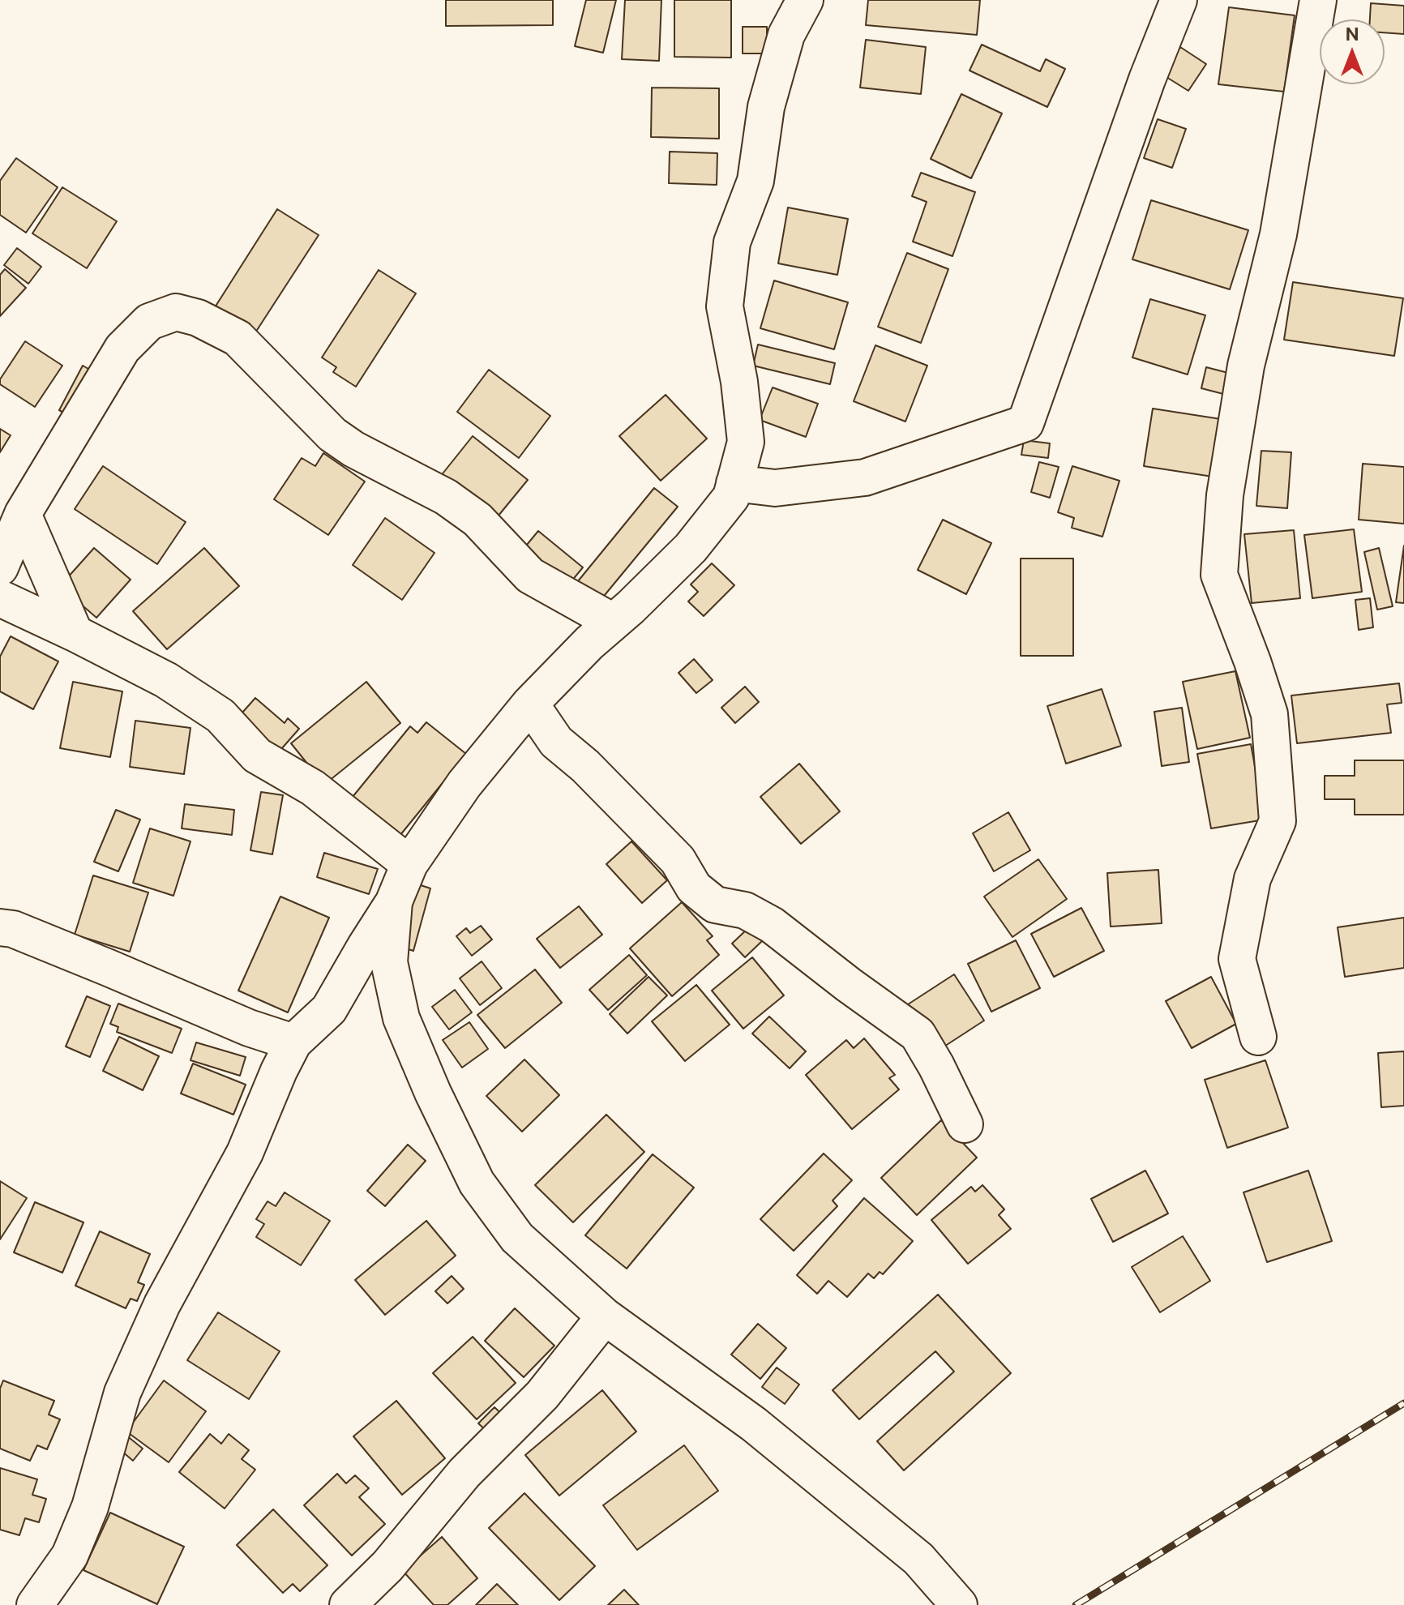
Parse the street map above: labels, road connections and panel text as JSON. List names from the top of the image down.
{
  "north": "top"
}
